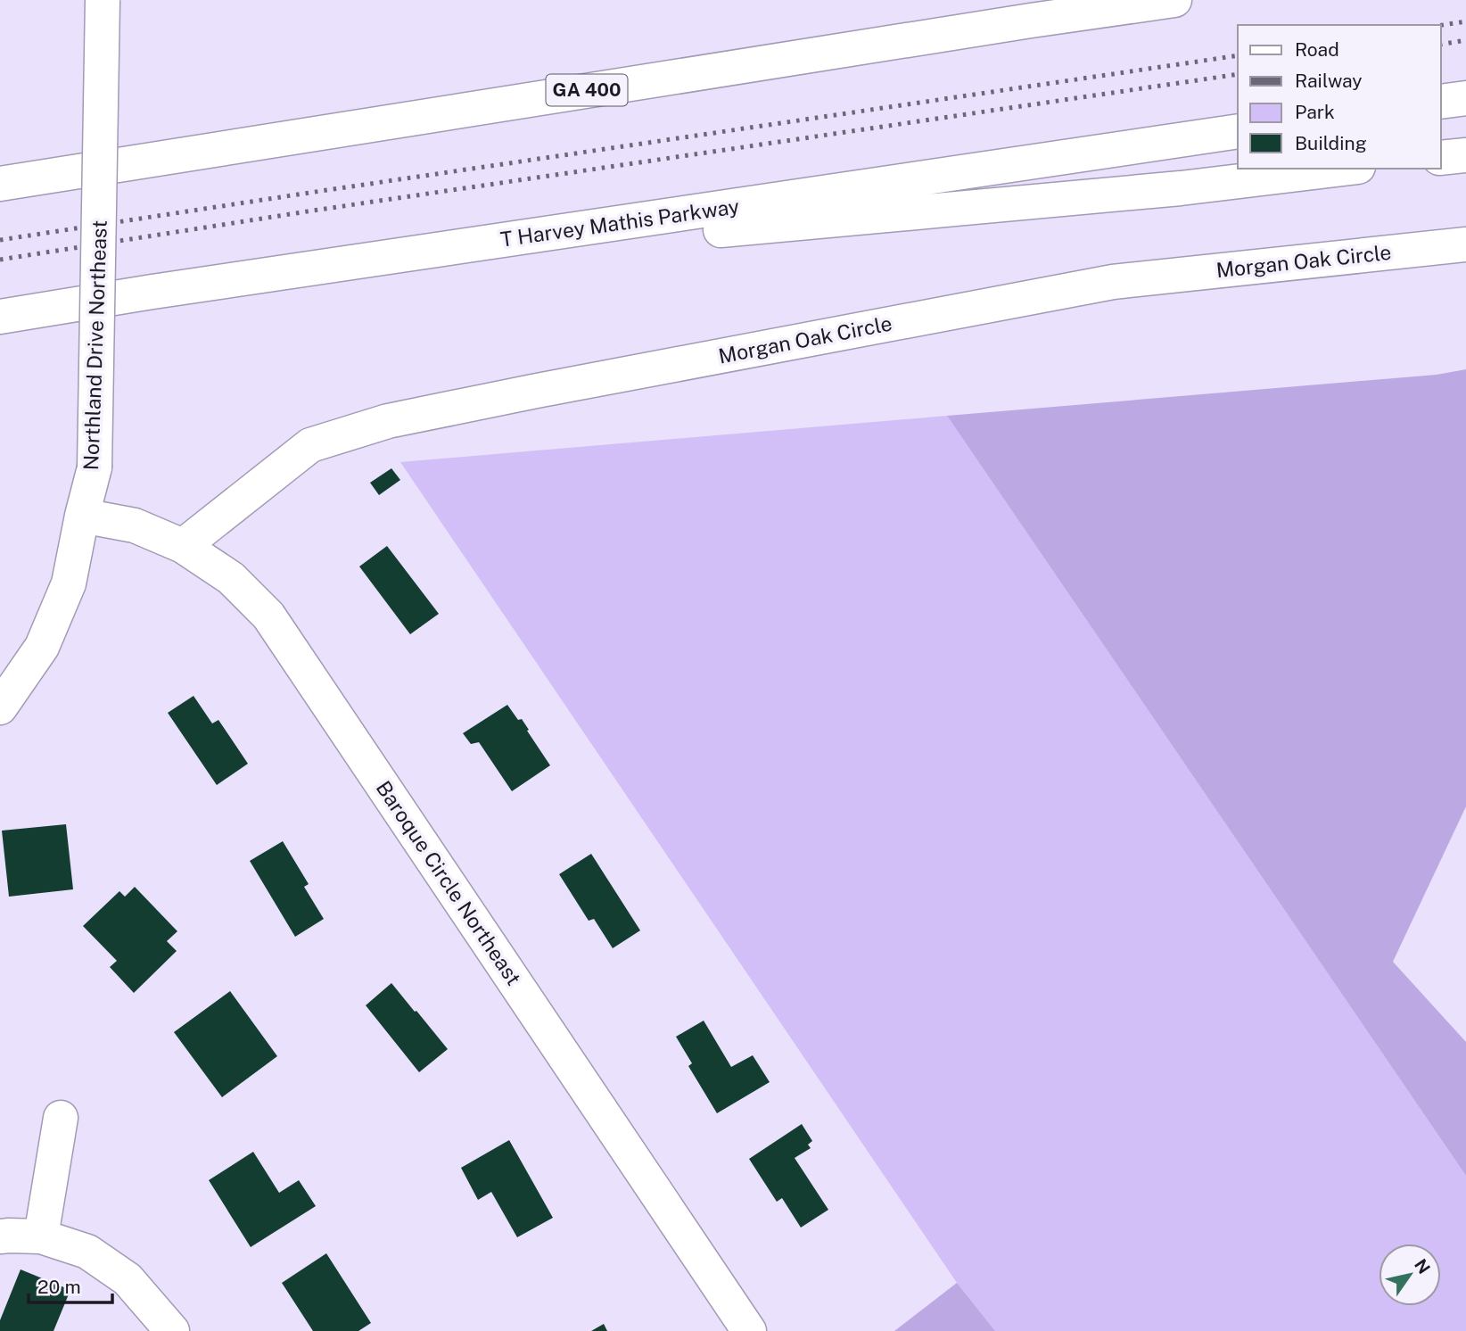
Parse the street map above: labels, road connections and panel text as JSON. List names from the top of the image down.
{
  "streets": {
    "main road": [
      "GA 400",
      "T Harvey Mathis Parkway",
      "Morgan Oak Circle",
      "Northland Drive Northeast",
      "Baroque Circle Northeast"
    ]
  },
  "crossings": [
    ["Morgan Oak Circle", "Baroque Circle Northeast"],
    ["Northland Drive Northeast", "Baroque Circle Northeast"]
  ],
  "legend": [
    "Road",
    "Railway",
    "Park",
    "Building"
  ],
  "scale_bar": "20 m",
  "north": "top right"
}
